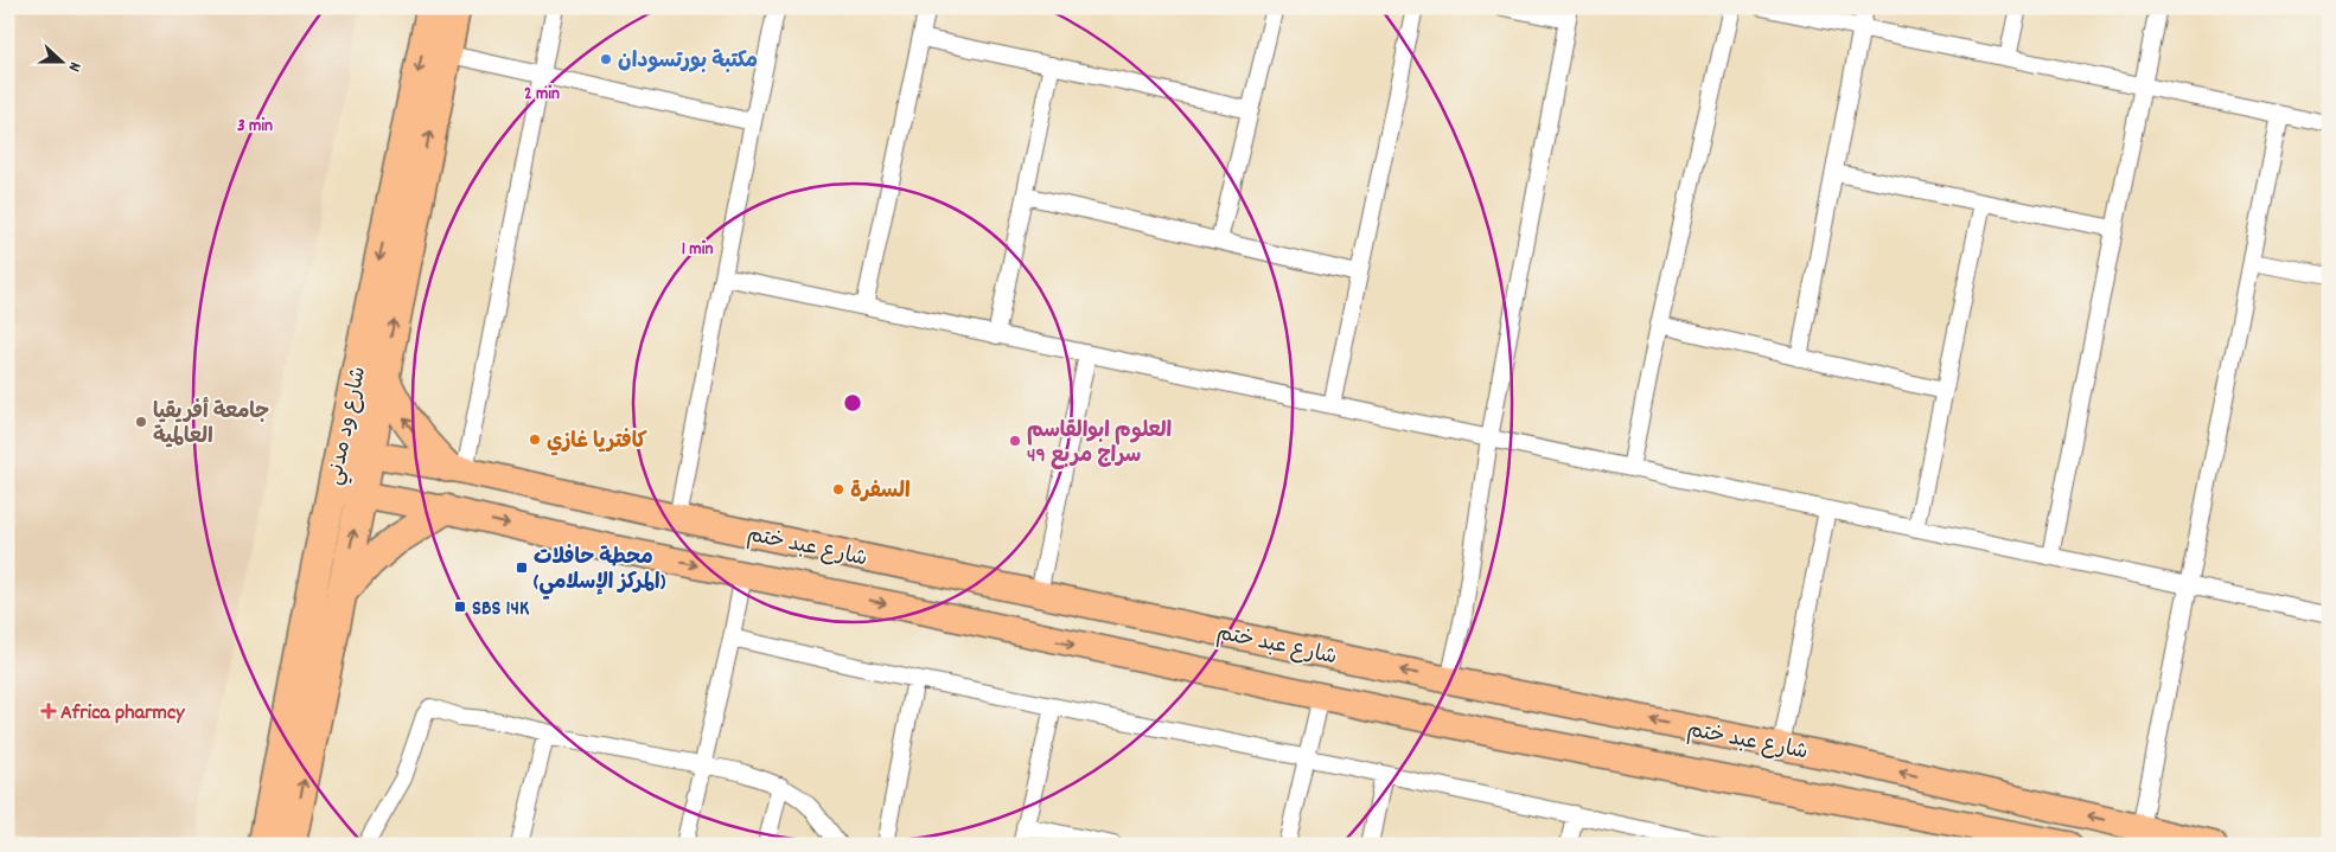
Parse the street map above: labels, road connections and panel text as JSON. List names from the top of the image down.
{
  "streets": {
    "highway": ["شارع ود مدني"],
    "main road": ["شارع عبد ختم"]
  },
  "crossings": [
    ["شارع ود مدني", "شارع عبد ختم"]
  ],
  "places": {
    "other": [
      "مكتبة بورتسودان",
      "جامعة أفريقيا العالمية",
      "كافتريا غازي",
      "العلوم ابوالقاسم سراج مربع 49",
      "السفرة"
    ],
    "transit": ["محطة حافلات (المركز الإسلامي)", "SBS 14K"],
    "health": ["Africa pharmcy"]
  },
  "north": "right",
  "rings": ["2 min", "3 min", "1 min"]
}
